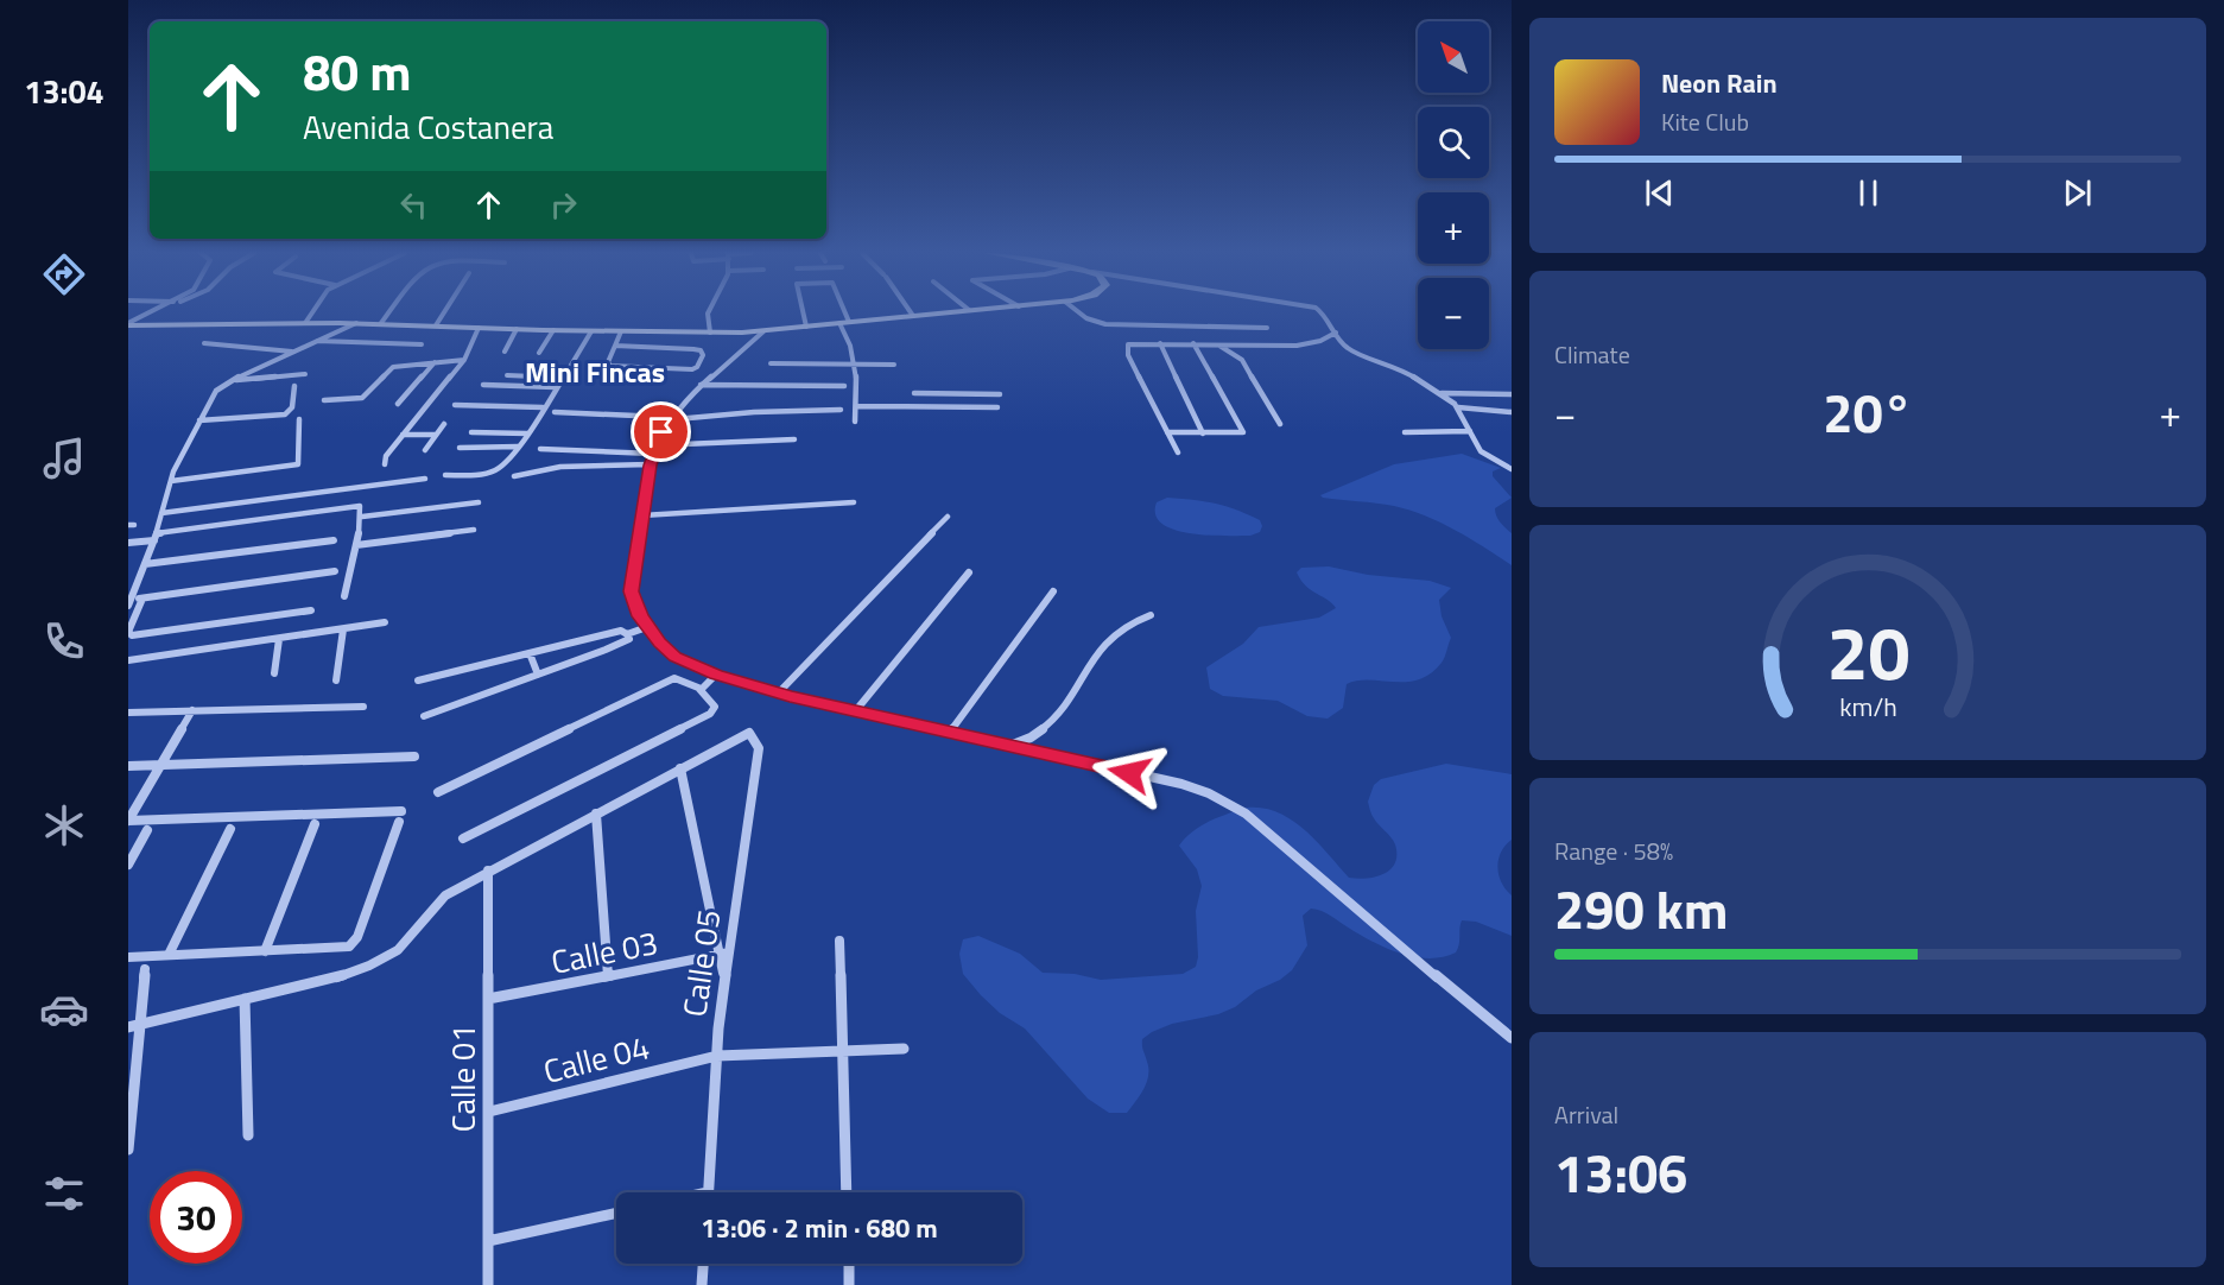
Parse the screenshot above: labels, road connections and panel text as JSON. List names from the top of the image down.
{
  "streets": {
    "street": [
      "Calle 03",
      "Calle 05",
      "Calle 04",
      "Calle 01"
    ]
  },
  "crossings": [
    ["Calle 03", "Calle 05"],
    ["Calle 03", "Calle 01"],
    ["Calle 05", "Calle 04"],
    ["Calle 04", "Calle 01"]
  ],
  "districts": ["Mini Fincas"],
  "north": "top left",
  "page": {
    "tabs": "13:04",
    "map_buttons": ["+", "−"],
    "turn": ["80 m", "Avenida Costanera"],
    "song": ["Neon Rain", "Kite Club"],
    "tile": [
      "Climate",
      ["Range · 58%", "290 km"],
      ["Arrival", "13:06"]
    ],
    "heat": ["−", "20°", "+"],
    "limit": "30",
    "trip": "13:06 · 2 min · 680 m",
    "gauge": ["20", "km/h"]
  }
}
